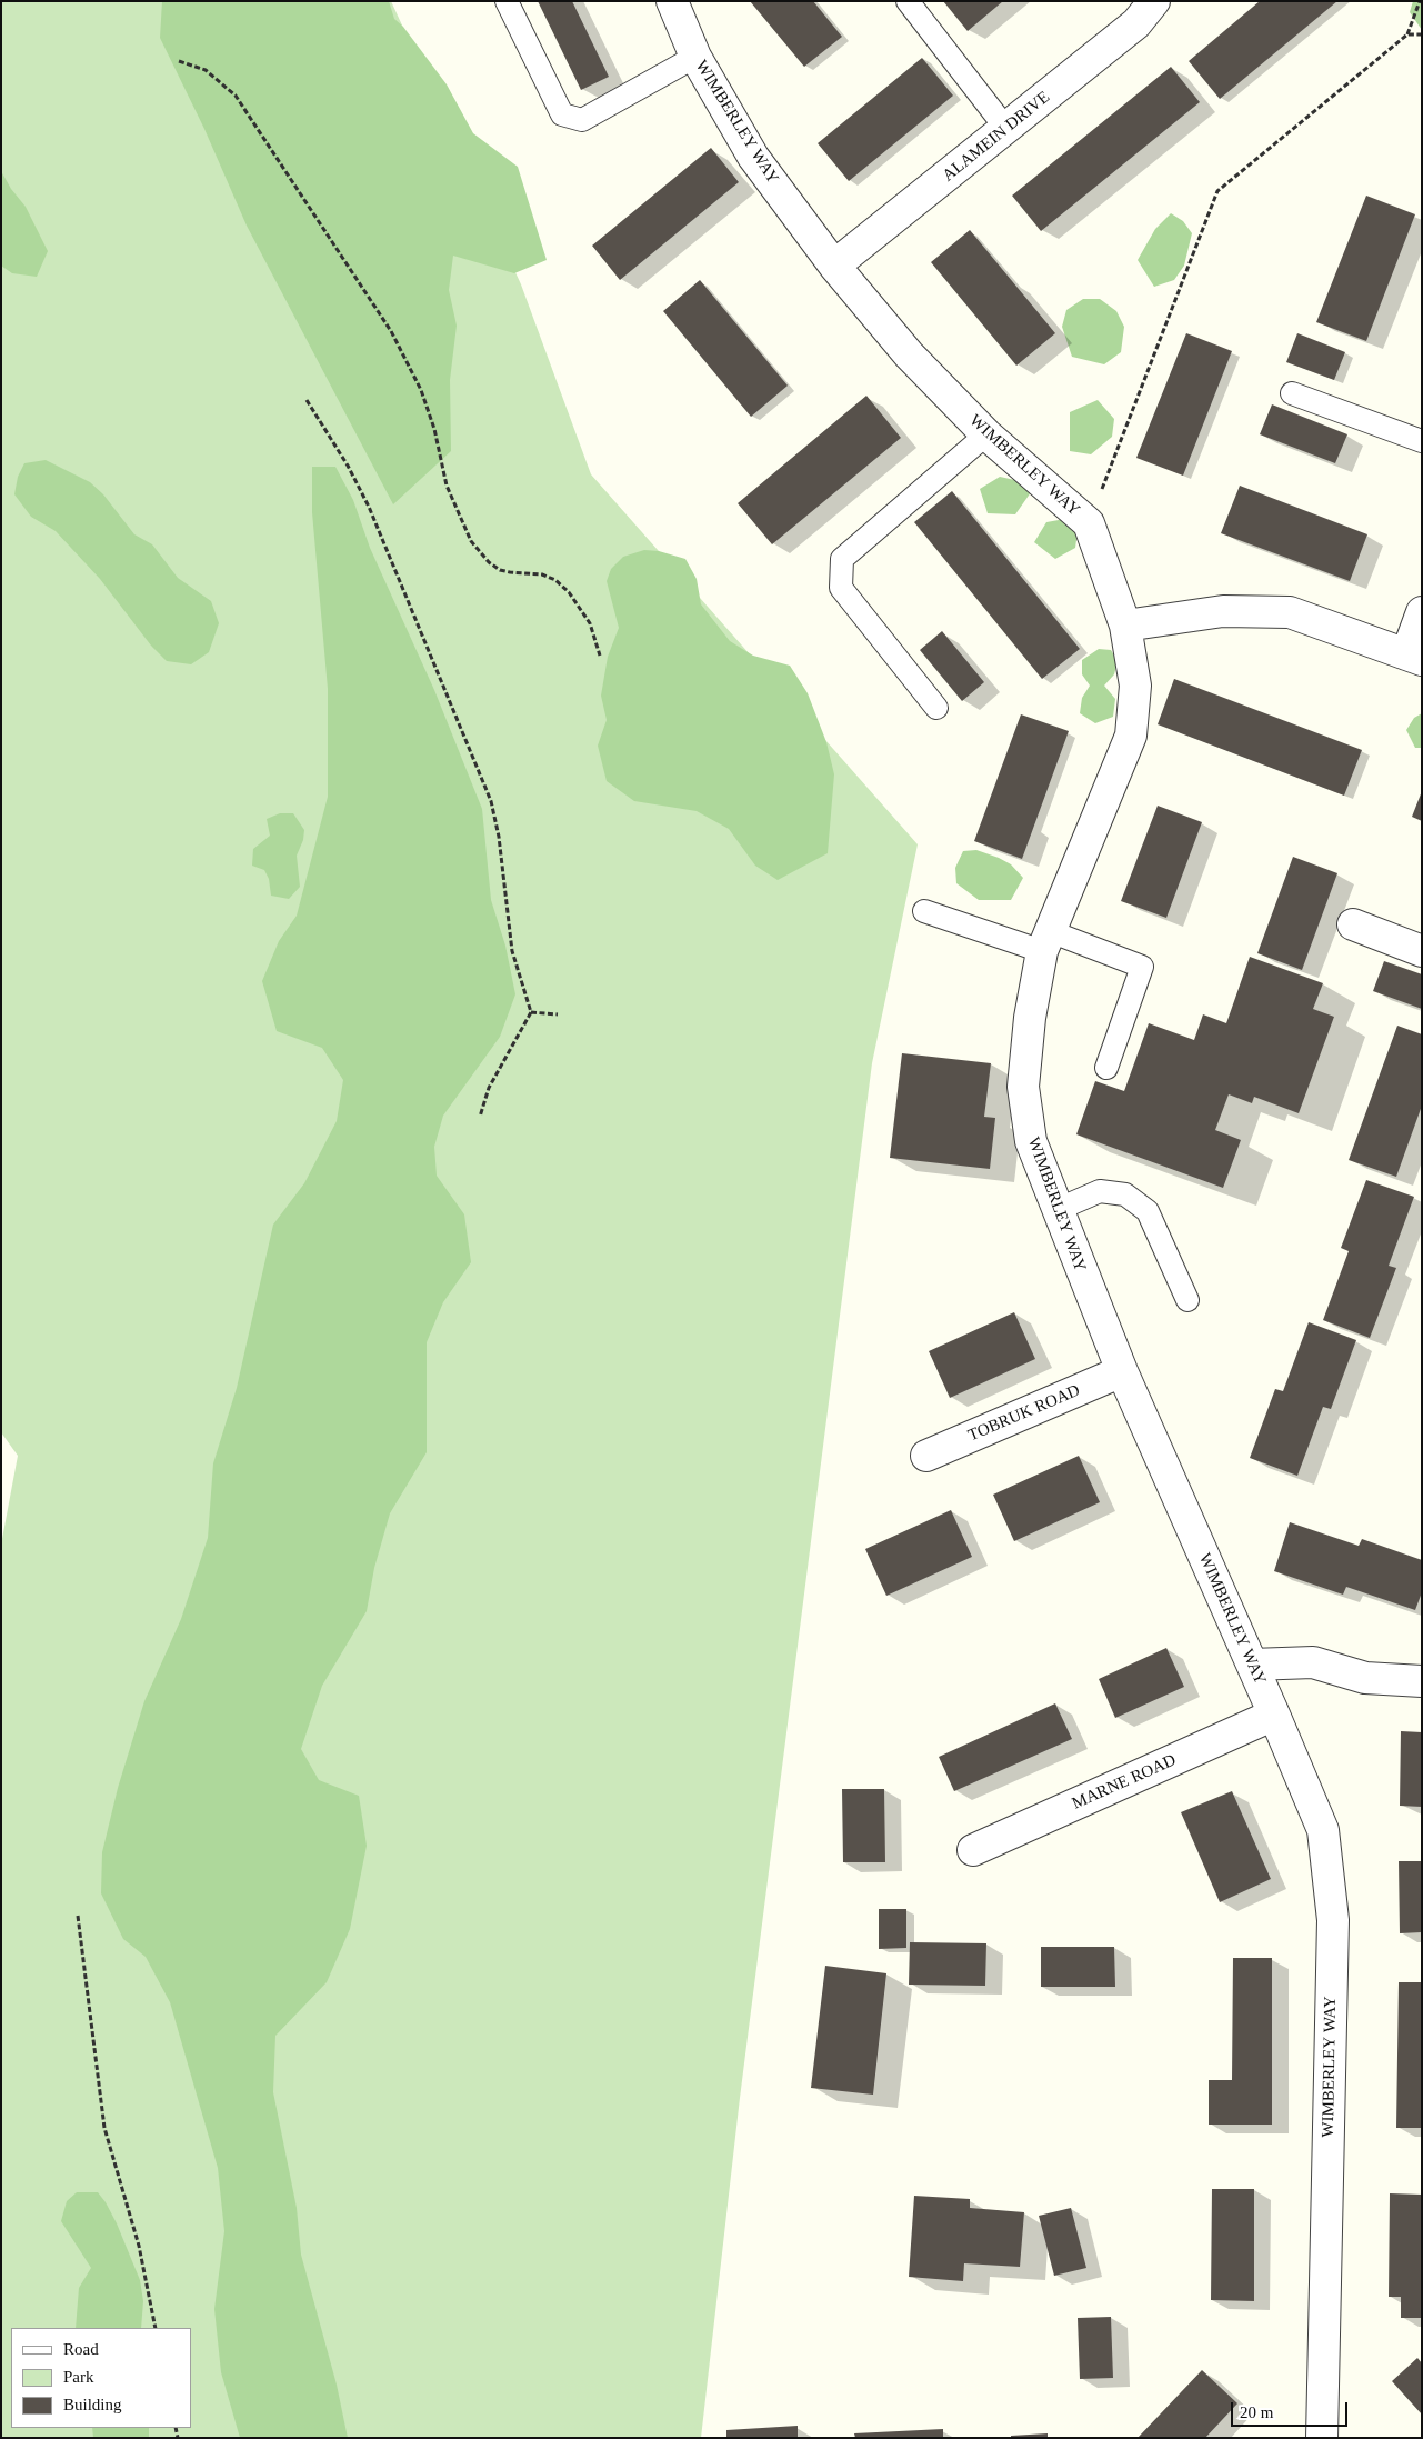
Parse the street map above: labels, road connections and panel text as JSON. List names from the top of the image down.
{
  "streets": {
    "street": [
      "WIMBERLEY WAY",
      "ALAMEIN DRIVE",
      "TOBRUK ROAD",
      "MARNE ROAD"
    ]
  },
  "crossings": [
    ["WIMBERLEY WAY", "ALAMEIN DRIVE"],
    ["WIMBERLEY WAY", "TOBRUK ROAD"],
    ["WIMBERLEY WAY", "MARNE ROAD"]
  ],
  "legend": ["Road", "Park", "Building"],
  "scale_bar": "20 m"
}
